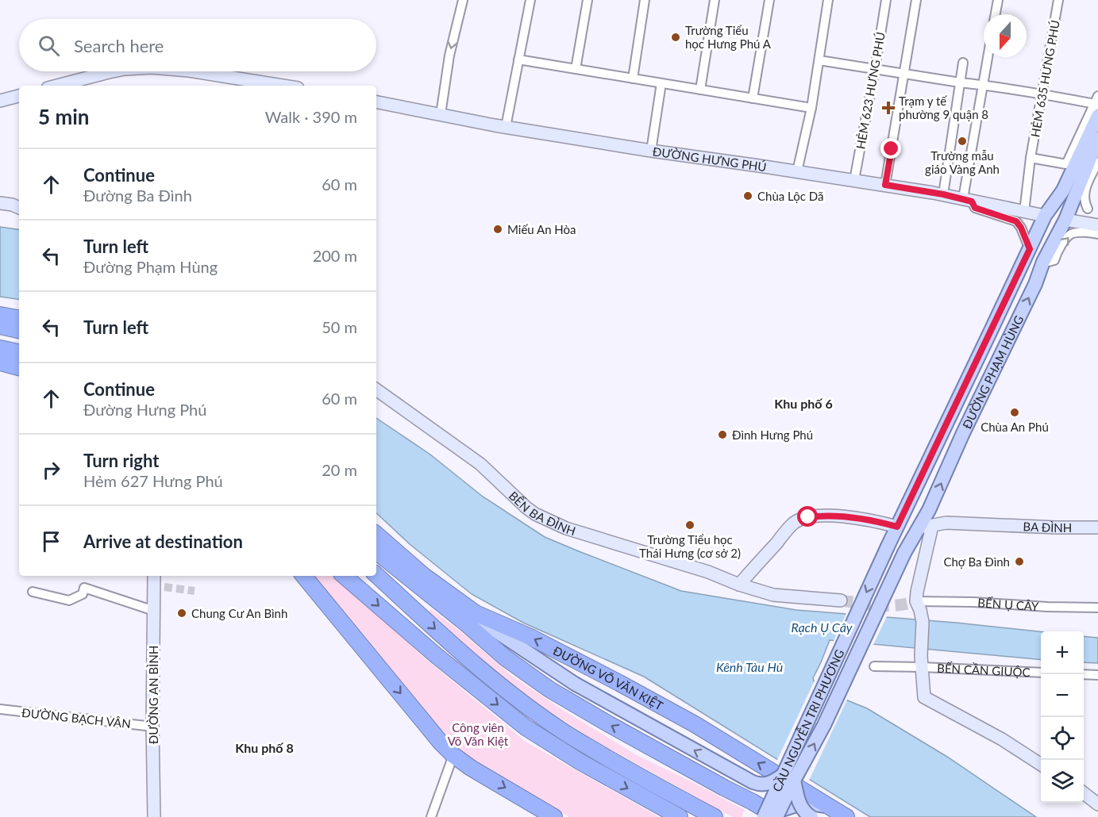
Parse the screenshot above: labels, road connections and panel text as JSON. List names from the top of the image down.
{
  "streets": {
    "highway": ["ĐƯỜNG VÕ VĂN KIỆT"],
    "main road": ["ĐƯỜNG PHẠM HÙNG", "CẦU NGUYỄN TRI PHƯƠNG"],
    "street": [
      "HẺM 635 HƯNG PHÚ",
      "HẺM 623 HƯNG PHÚ",
      "ĐƯỜNG HƯNG PHÚ",
      "BẾN BA ĐÌNH",
      "BA ĐÌNH",
      "BẾN Ụ CÂY",
      "BẾN CẦN GIUỘC",
      "ĐƯỜNG AN BÌNH",
      "ĐƯỜNG BẠCH VÂN"
    ]
  },
  "crossings": [
    ["HẺM 635 HƯNG PHÚ", "ĐƯỜNG HƯNG PHÚ"],
    ["HẺM 623 HƯNG PHÚ", "ĐƯỜNG HƯNG PHÚ"],
    ["ĐƯỜNG HƯNG PHÚ", "ĐƯỜNG PHẠM HÙNG"],
    ["ĐƯỜNG PHẠM HÙNG", "BA ĐÌNH"],
    ["ĐƯỜNG PHẠM HÙNG", "CẦU NGUYỄN TRI PHƯƠNG"],
    ["ĐƯỜNG AN BÌNH", "ĐƯỜNG BẠCH VÂN"]
  ],
  "districts": ["Khu phố 6", "Khu phố 8"],
  "water": ["Rạch Ụ Cây", "Kênh Tàu Hủ"],
  "parks": ["Công viên Võ Văn Kiệt"],
  "places": {
    "other": [
      "Trường Tiểu học Hưng Phú A",
      "Trường mẫu giáo Vàng Anh",
      "Chùa Lộc Dã",
      "Miếu An Hòa",
      "Chùa An Phú",
      "Đình Hưng Phú",
      "Trường Tiểu học Thái Hưng (cơ sở 2)",
      "Chợ Ba Đình",
      "Chung Cư An Bình"
    ],
    "health": ["Trạm y tế phường 9 quận 8"]
  },
  "north": "bottom",
  "page": {
    "search": "Search here",
    "heading": ["5 min", "Walk · 390 m"],
    "list": [
      ["Continue", "Đường Ba Đình", "60 m"],
      ["Turn left", "Đường Phạm Hùng", "200 m"],
      ["Turn left", "50 m"],
      ["Continue", "Đường Hưng Phú", "60 m"],
      ["Turn right", "Hẻm 627 Hưng Phú", "20 m"],
      "Arrive at destination"
    ],
    "map_buttons": ["+", "−"]
  }
}
